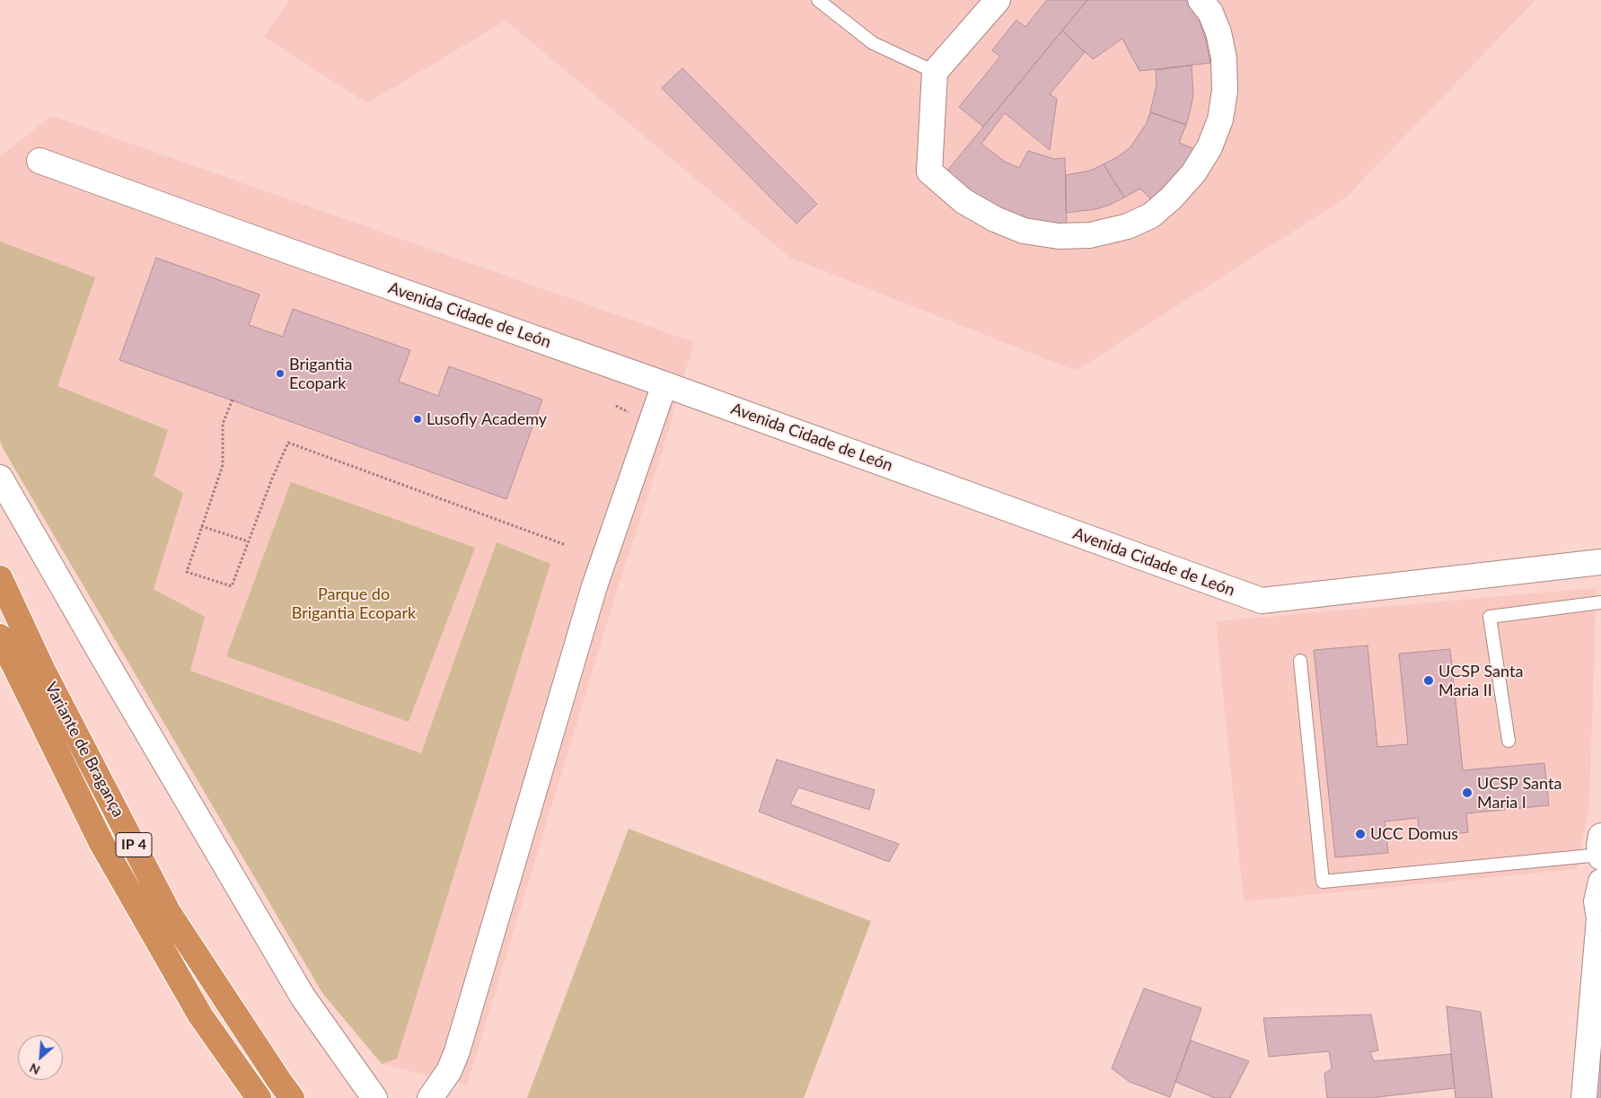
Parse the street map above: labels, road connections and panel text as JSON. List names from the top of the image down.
{
  "streets": {
    "highway": ["Variante de Bragança", "IP 4"],
    "street": ["Avenida Cidade de León"]
  },
  "parks": ["Parque do Brigantia Ecopark"],
  "places": [
    "Brigantia Ecopark",
    "Lusofly Academy",
    "UCSP Santa Maria II",
    "UCSP Santa Maria I",
    "UCC Domus"
  ],
  "north": "bottom left"
}
